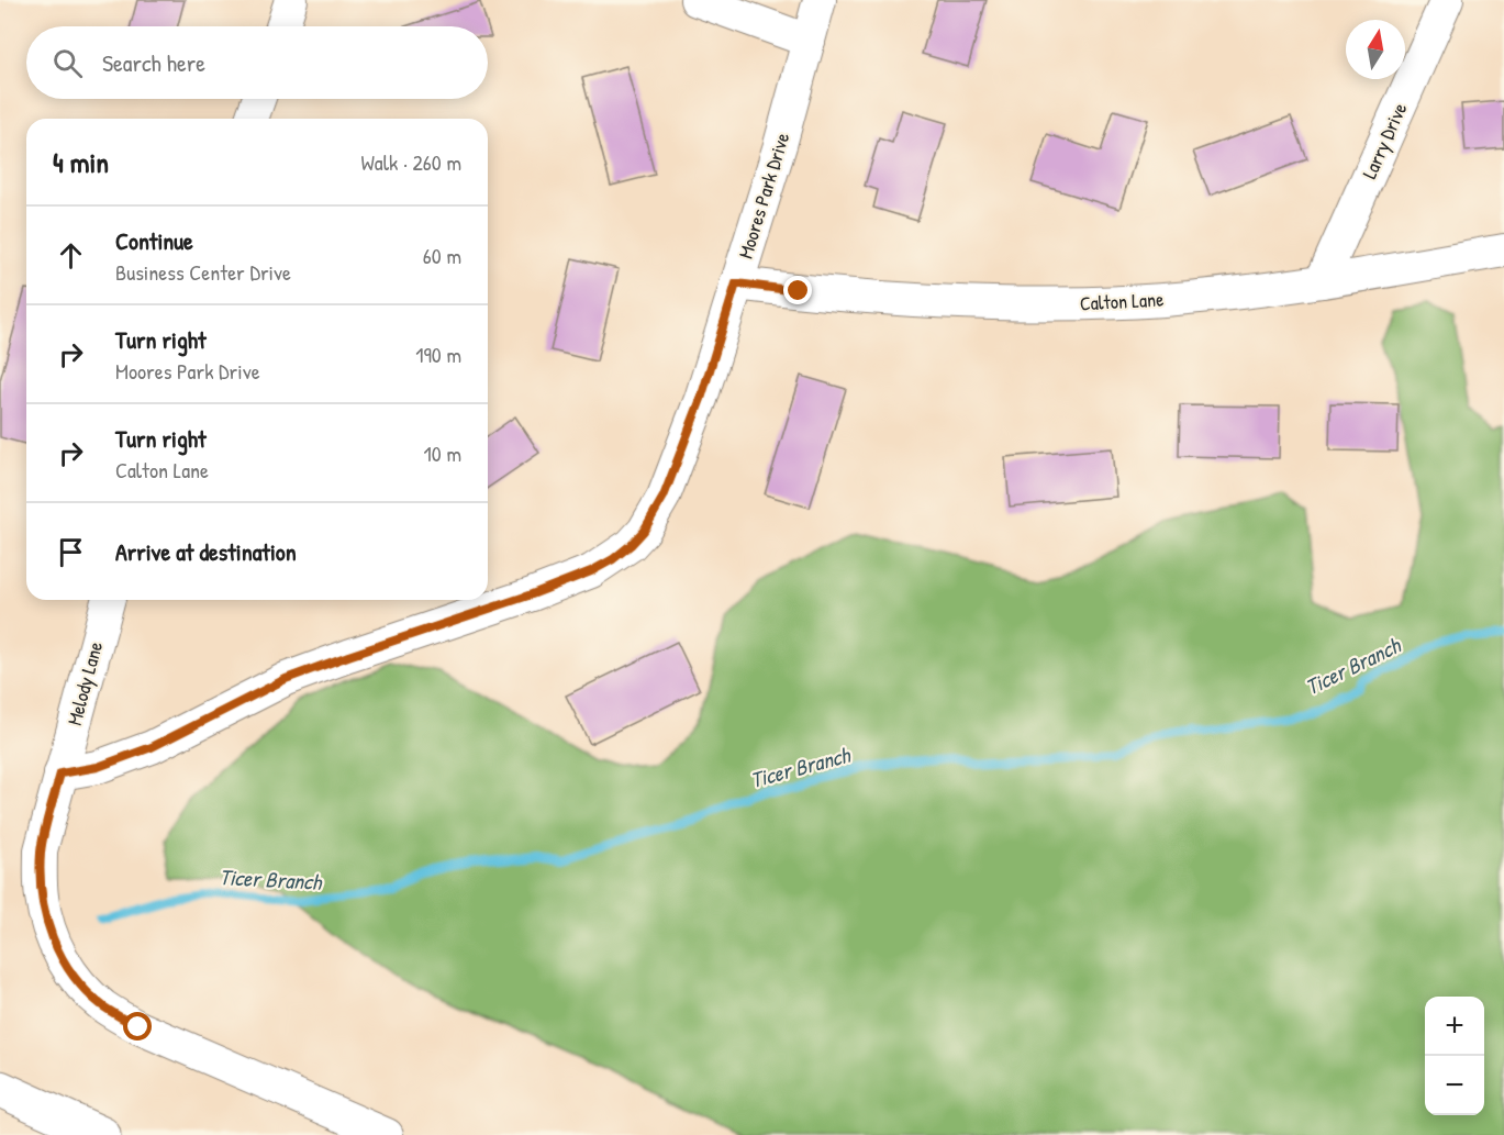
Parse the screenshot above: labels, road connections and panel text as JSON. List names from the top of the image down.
{
  "streets": {
    "street": [
      "Larry Drive",
      "Moores Park Drive",
      "Calton Lane",
      "Melody Lane"
    ]
  },
  "crossings": [
    ["Larry Drive", "Calton Lane"],
    ["Moores Park Drive", "Calton Lane"],
    ["Moores Park Drive", "Melody Lane"]
  ],
  "water": ["Ticer Branch"],
  "north": "top",
  "page": {
    "search": "Search here",
    "heading": ["4 min", "Walk · 260 m"],
    "list": [
      ["Continue", "Business Center Drive", "60 m"],
      ["Turn right", "Moores Park Drive", "190 m"],
      ["Turn right", "Calton Lane", "10 m"],
      "Arrive at destination"
    ],
    "map_buttons": ["+", "−"]
  }
}
